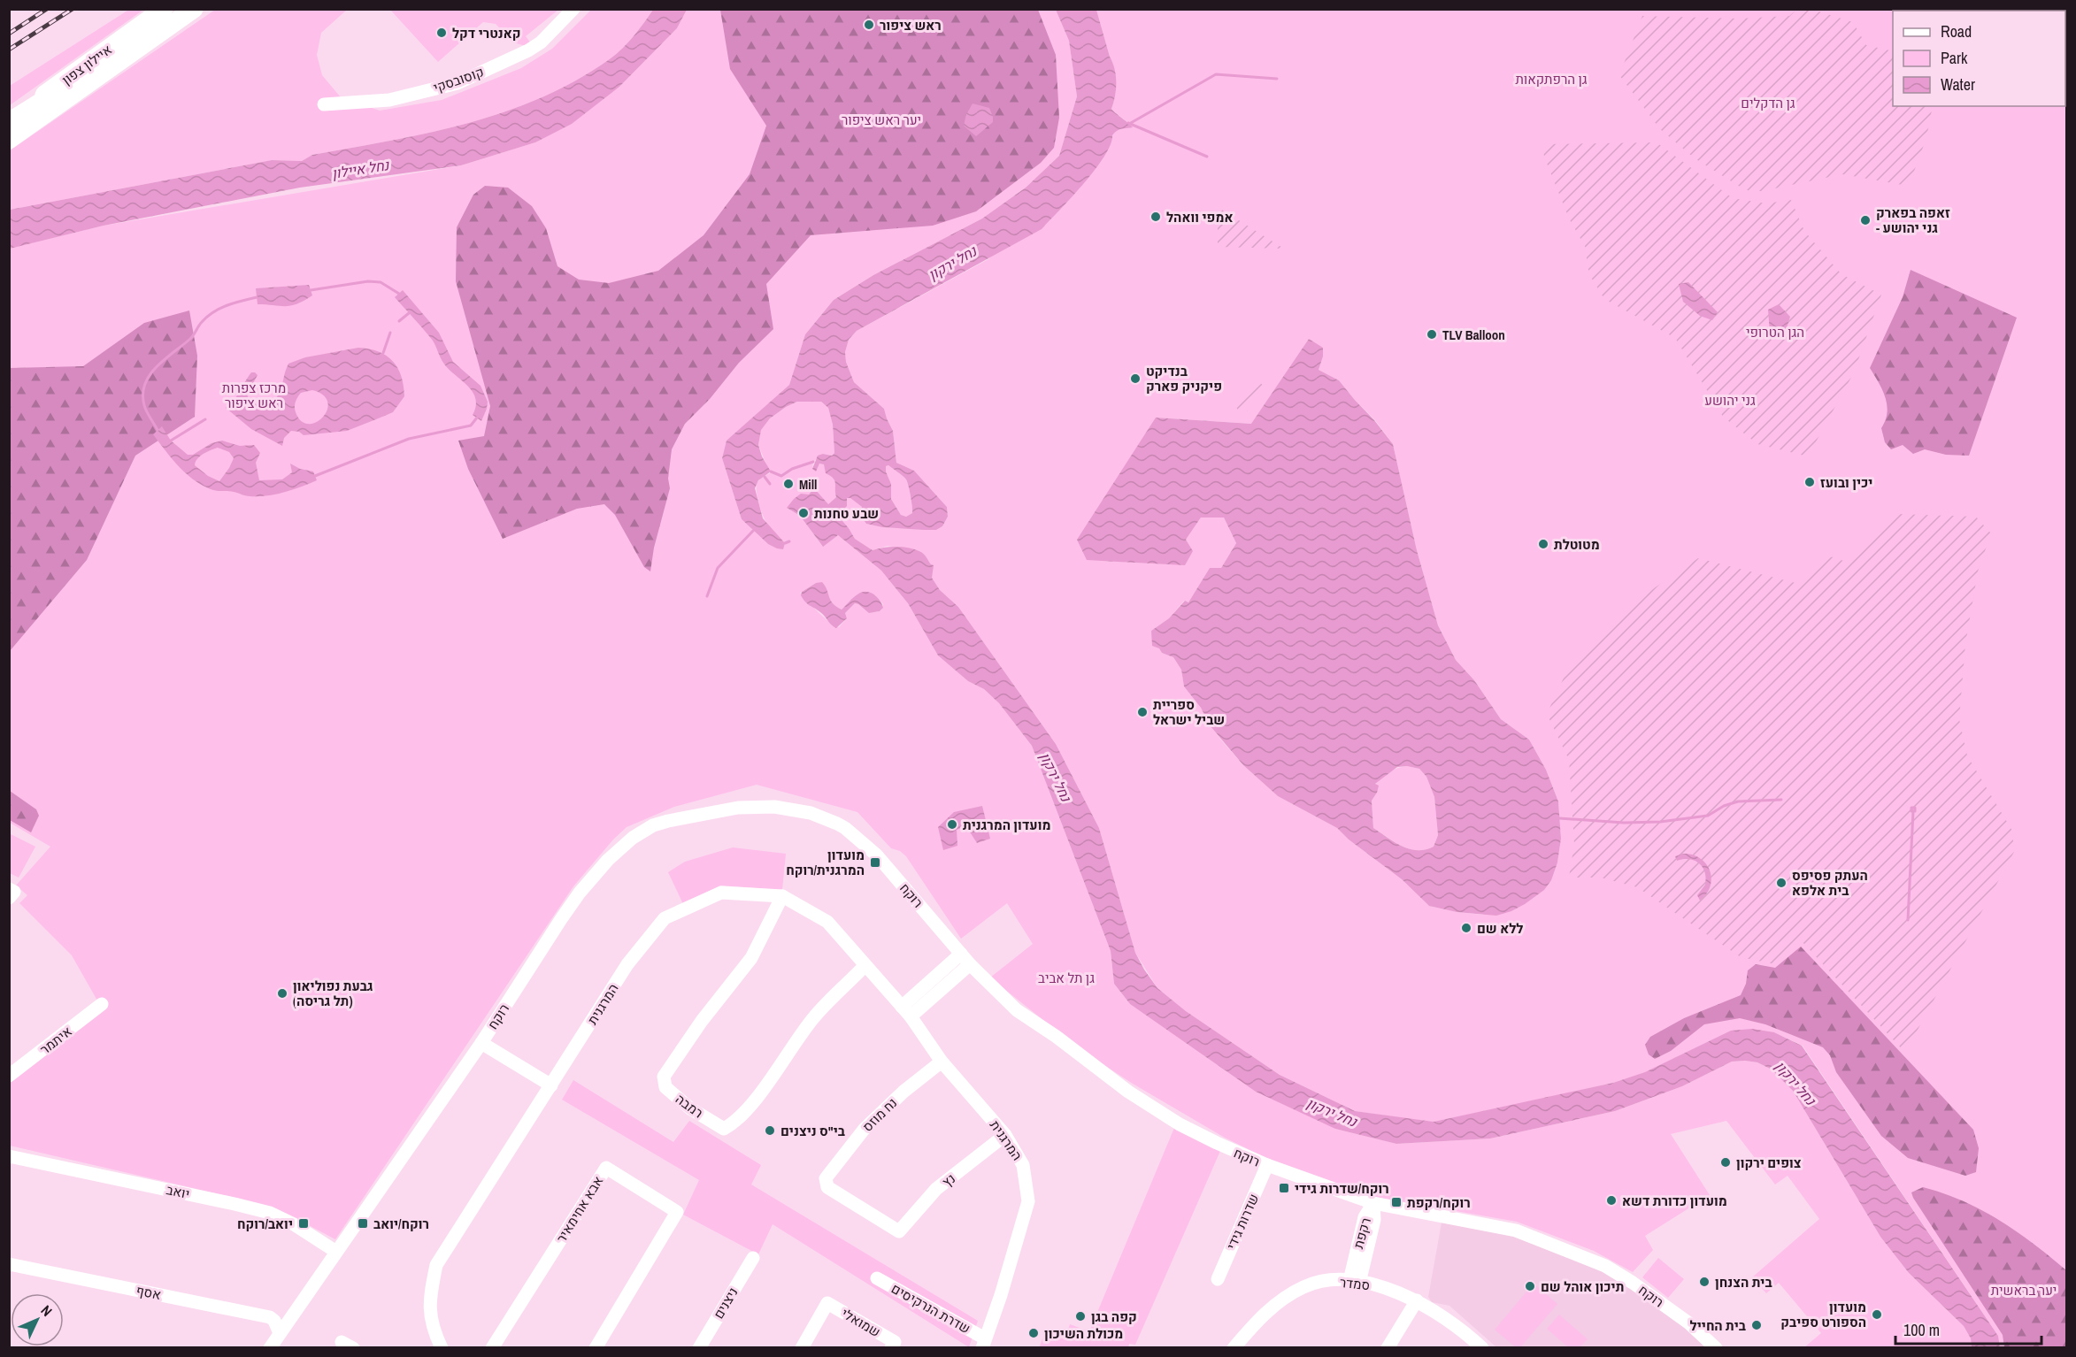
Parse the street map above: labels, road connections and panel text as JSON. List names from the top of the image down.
{
  "streets": {
    "highway": ["איילון צפון"],
    "street": [
      "קוסובסקי",
      "רוקח",
      "המרגנית",
      "איתמר",
      "רמבה",
      "נח מוזס",
      "נץ",
      "יואב",
      "אבא אחימאיר",
      "שדרות גידי",
      "רקפת",
      "סמדר",
      "אסף",
      "ניצנים",
      "שדרת הנרקיסים",
      "שמואלי"
    ]
  },
  "crossings": [
    ["רוקח", "יואב"],
    ["רוקח", "שדרות גידי"],
    ["רוקח", "רקפת"],
    ["רוקח", "אסף"],
    ["המרגנית", "רמבה"],
    ["המרגנית", "נח מוזס"],
    ["המרגנית", "נץ"],
    ["המרגנית", "שדרת הנרקיסים"],
    ["נח מוזס", "נץ"],
    ["רקפת", "סמדר"]
  ],
  "water": ["נחל איילון", "נחל ירקון"],
  "parks": [
    "גן הרפתקאות",
    "גן הדקלים",
    "יער ראש ציפור",
    "הגן הטרופי",
    "מרכז צפרות ראש ציפור",
    "גני יהושע",
    "גן תל אביב",
    "יער בראשית"
  ],
  "places": {
    "other": [
      "ראש ציפור",
      "קאנטרי דקל",
      "אמפי וואהל",
      "זאפה בפארק - גני יהושע",
      "TLV Balloon",
      "בנדיקט פיקניק פארק",
      "יכין ובועז",
      "Mill",
      "שבע טחנות",
      "מטוטלת",
      "ספריית שביל ישראל",
      "מועדון המרגנית",
      "העתק פסיפס בית אלפא",
      "ללא שם",
      "גבעת נפוליאון (תל גריסה)",
      "בי\"ס ניצנים",
      "צופים ירקון",
      "מועדון כדורת דשא",
      "בית הצנחן",
      "תיכון אוהל שם",
      "מועדון הספורט ספיבק",
      "קפה בגן",
      "בית החייל",
      "מכולת השיכון"
    ],
    "transit": [
      "מועדון המרגנית/רוקח",
      "רוקח/שדרות גידי",
      "רוקח/רקפת",
      "יואב/רוקח",
      "רוקח/יואב"
    ]
  },
  "legend": ["Road", "Park", "Water"],
  "scale_bar": "100 m",
  "north": "top right"
}
